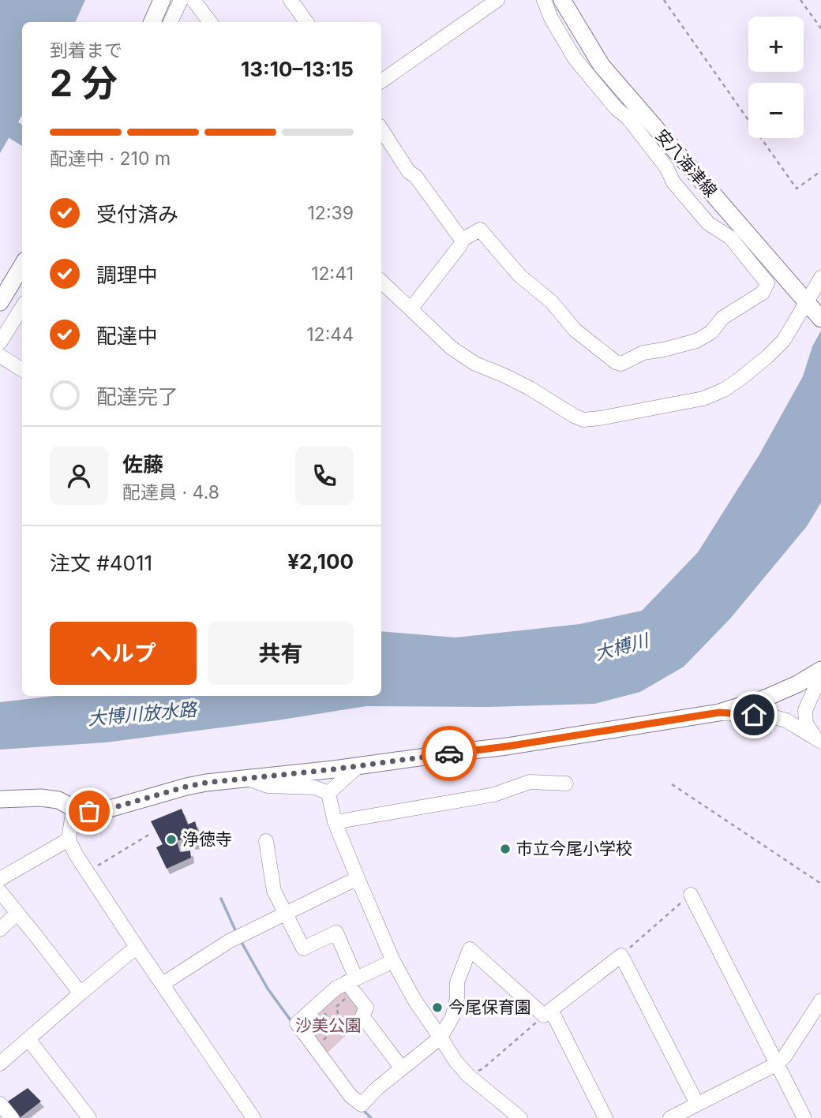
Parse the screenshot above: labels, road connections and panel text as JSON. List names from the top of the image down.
{
  "streets": {
    "main road": ["安八海津線"]
  },
  "water": ["大榑川", "大博川放水路"],
  "parks": ["沙美公園"],
  "places": ["浄徳寺", "市立今尾小学校", "今尾保育園"],
  "page": {
    "map_buttons": ["+", "−"],
    "heading": ["2 分", "到着まで", "13:10–13:15"],
    "panel": [
      "佐藤",
      "配達員 · 4.8",
      "注文 #4011",
      "¥2,100"
    ],
    "bar": "配達中 · 210 m",
    "list": [
      ["受付済み", "12:39"],
      ["調理中", "12:41"],
      ["配達中", "12:44"],
      "配達完了"
    ],
    "buttons": ["ヘルプ", "共有"]
  }
}
